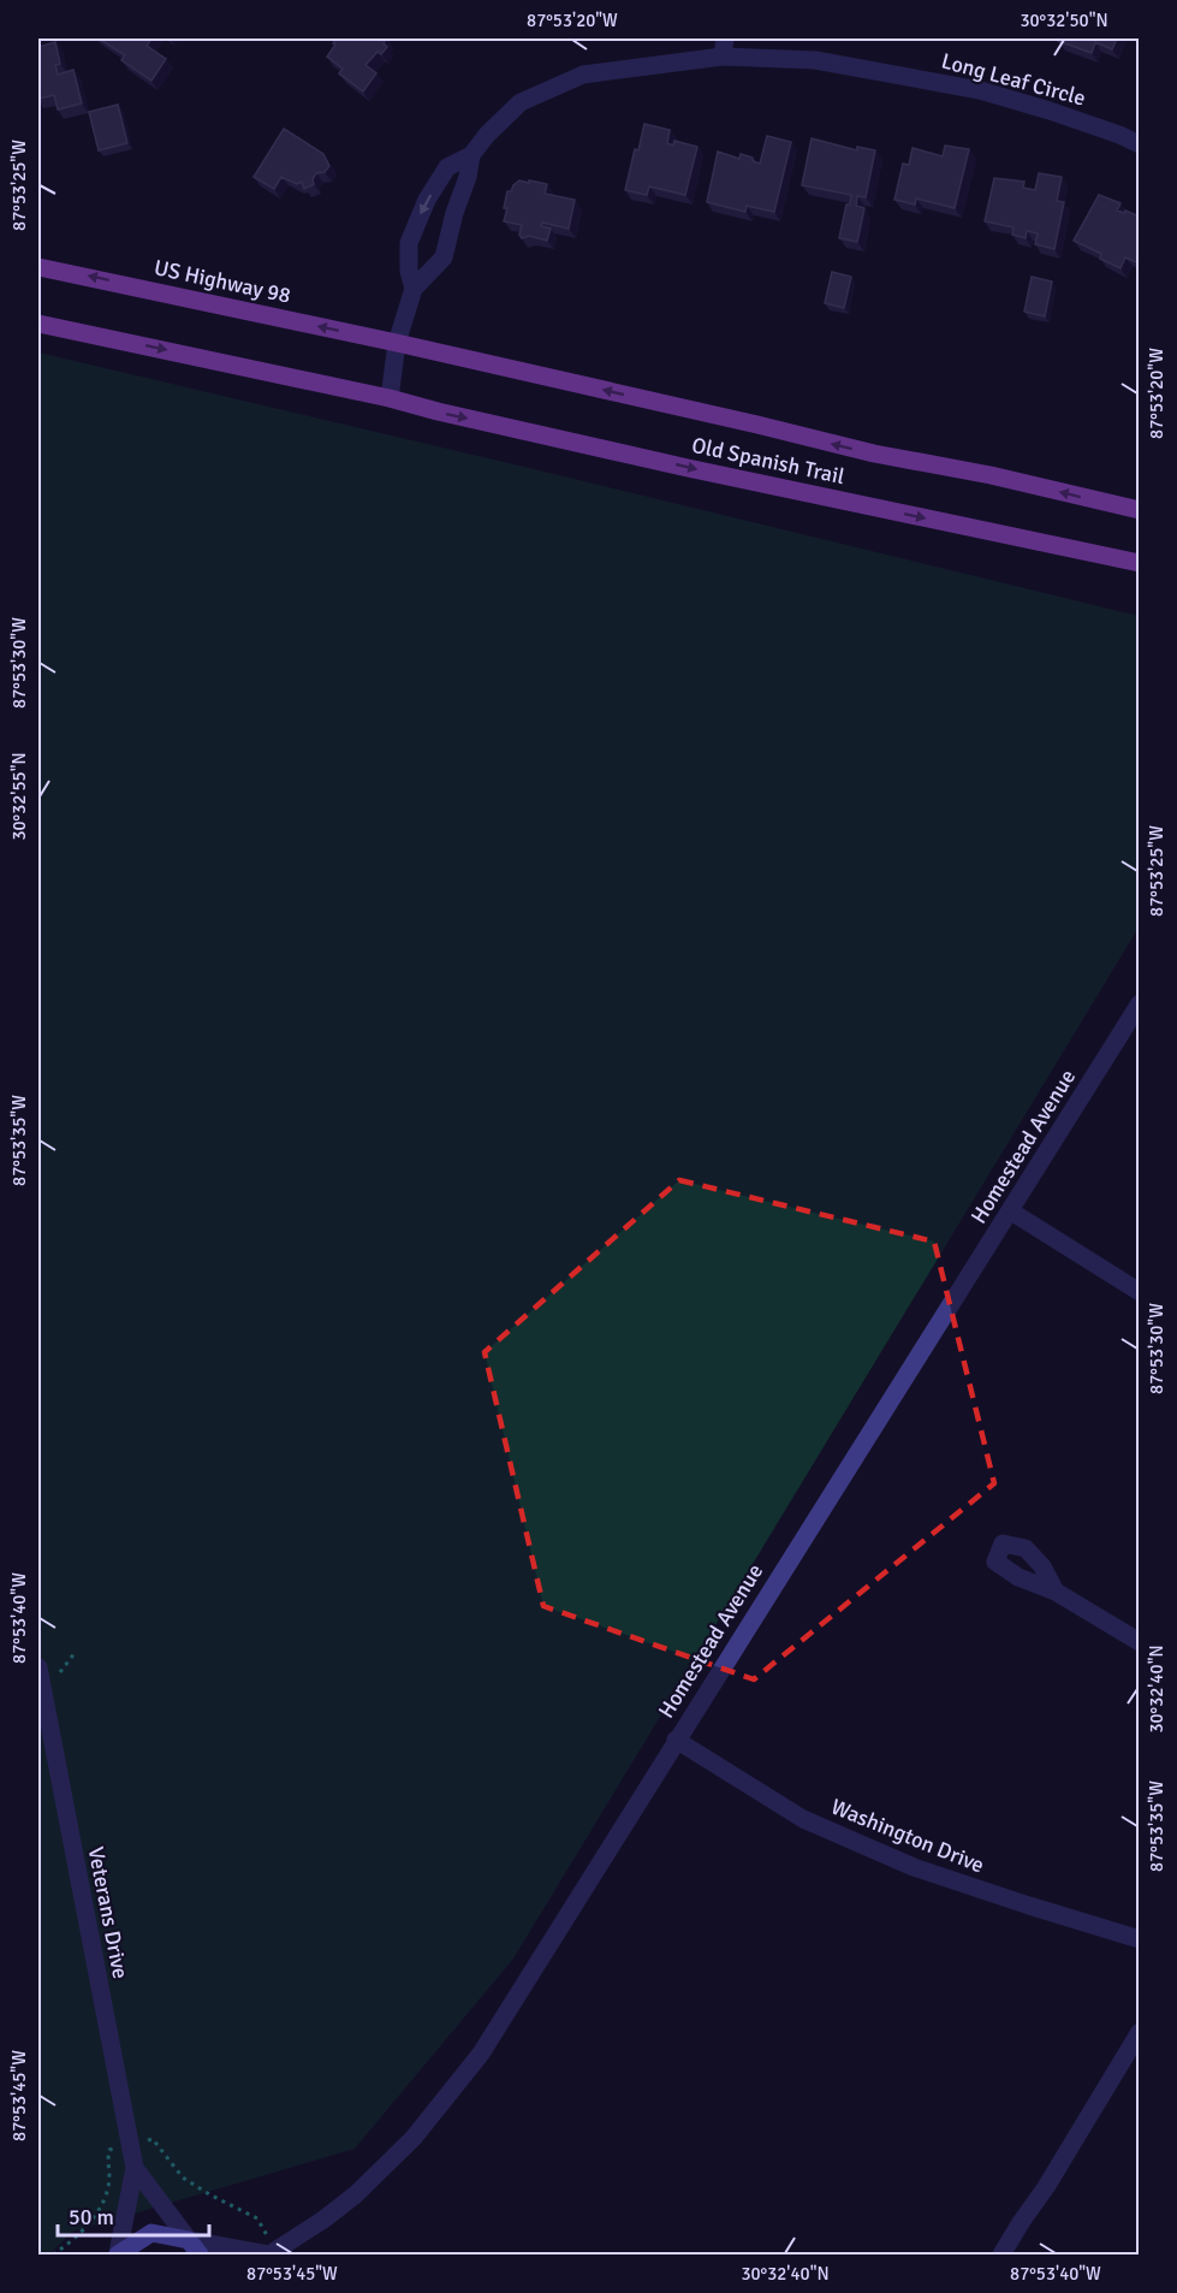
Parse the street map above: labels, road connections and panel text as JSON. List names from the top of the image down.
{
  "streets": {
    "main road": ["US Highway 98", "Old Spanish Trail"],
    "street": [
      "Long Leaf Circle",
      "Homestead Avenue",
      "Washington Drive",
      "Veterans Drive"
    ]
  },
  "crossings": [
    ["Long Leaf Circle", "US Highway 98"],
    ["Long Leaf Circle", "Old Spanish Trail"],
    ["US Highway 98", "Old Spanish Trail"],
    ["Homestead Avenue", "Washington Drive"],
    ["Homestead Avenue", "Veterans Drive"]
  ],
  "scale_bar": "50 m",
  "coordinates": [
    "87°53'20\"W",
    "30°32'50\"N",
    "87°53'25\"W",
    "87°53'30\"W",
    "30°32'55\"N",
    "87°53'35\"W",
    "87°53'40\"W",
    "30°32'40\"N",
    "87°53'45\"W"
  ]
}
